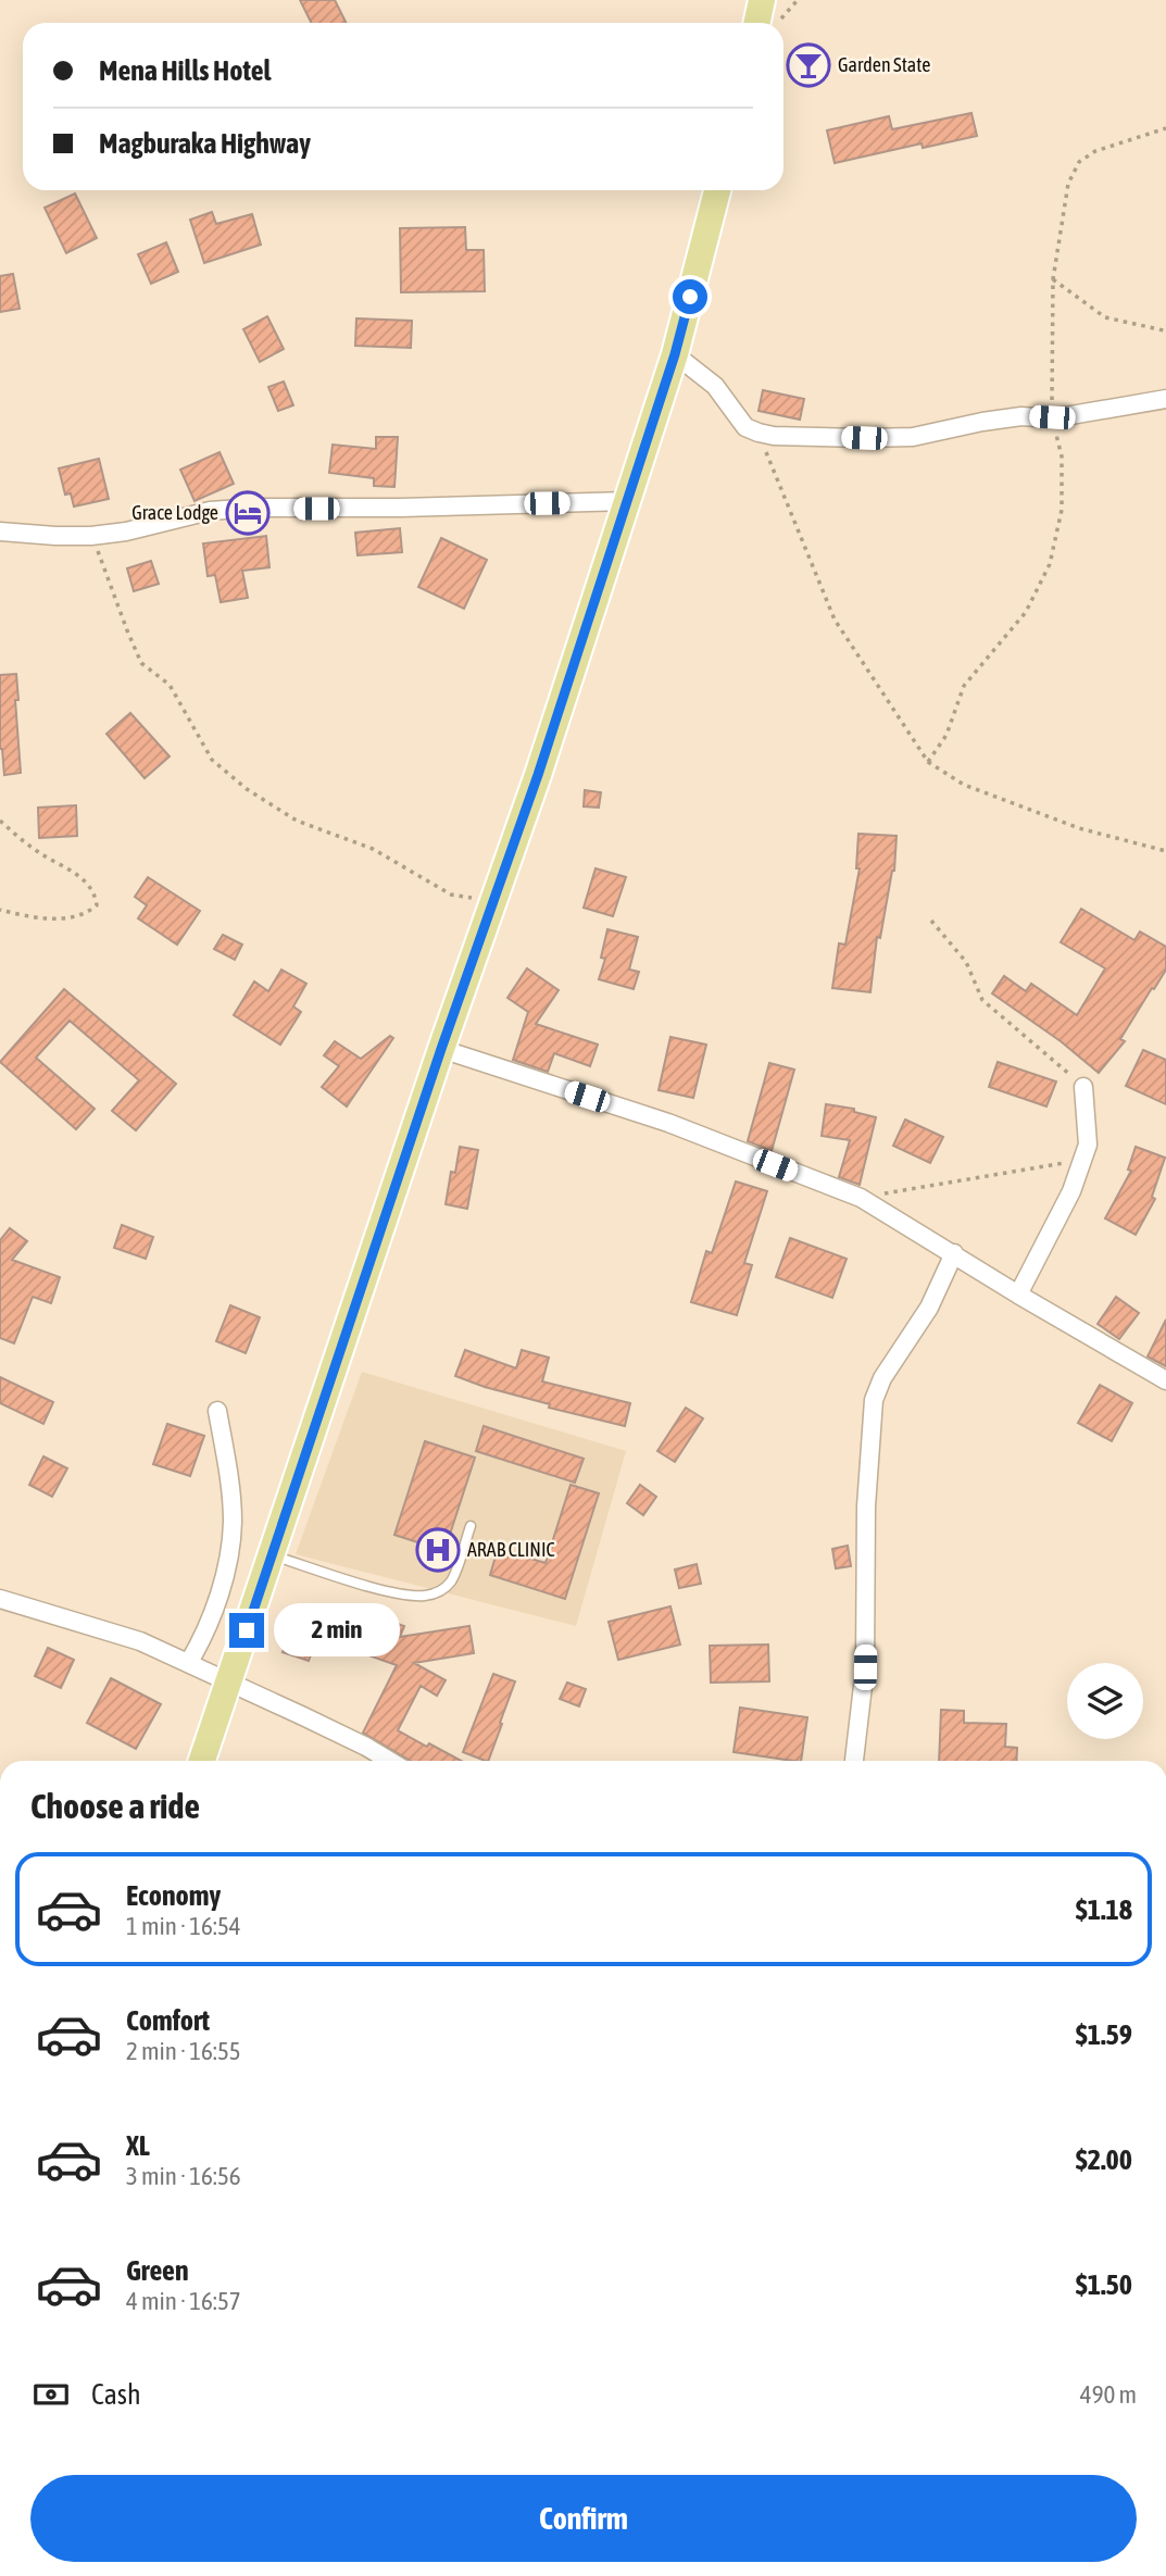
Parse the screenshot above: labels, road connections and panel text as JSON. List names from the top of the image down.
{
  "places": {
    "bar": ["Garden State"],
    "hotel": ["Grace Lodge"],
    "hospital": ["ARAB CLINIC"]
  },
  "page": {
    "banner": ["Mena Hills Hotel", "Magburaka Highway"],
    "bubble": "2 min",
    "heading": "Choose a ride",
    "list": [
      {
        "name": "Economy",
        "note": "1 min · 16:54",
        "value": "$1.18"
      },
      {
        "name": "Comfort",
        "note": "2 min · 16:55",
        "value": "$1.59"
      },
      {
        "name": "XL",
        "note": "3 min · 16:56",
        "value": "$2.00"
      },
      {
        "name": "Green",
        "note": "4 min · 16:57",
        "value": "$1.50"
      }
    ],
    "pay": ["Cash", "490 m"],
    "buttons": "Confirm"
  }
}
